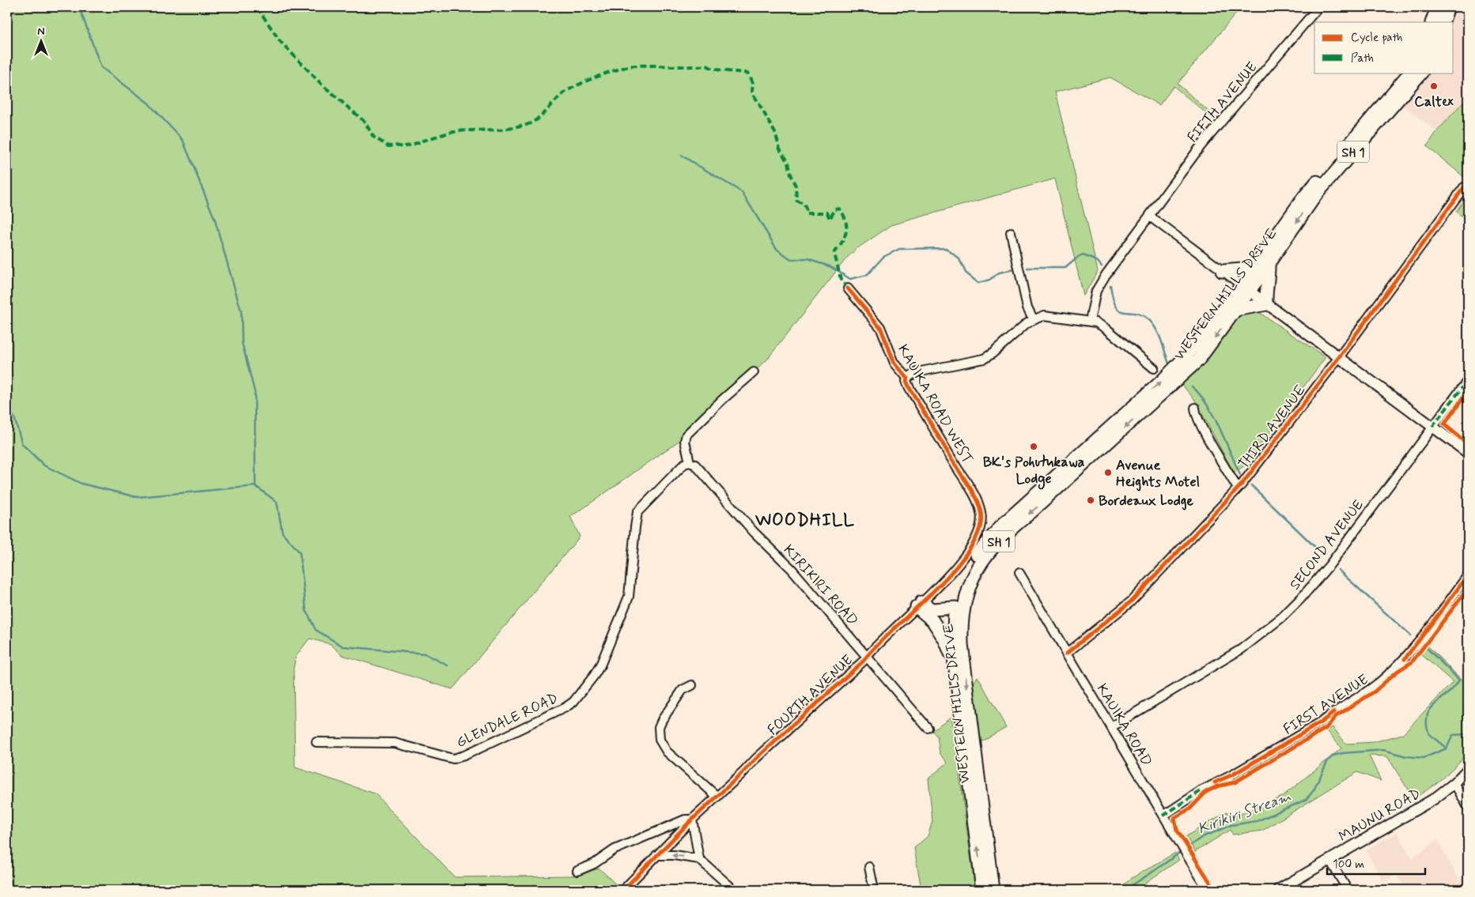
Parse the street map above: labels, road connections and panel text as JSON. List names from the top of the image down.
{
  "streets": {
    "highway": ["SH 1", "WESTERN HILLS DRIVE"],
    "main road": ["MAUNU ROAD"],
    "street": [
      "FIFTH AVENUE",
      "KAUIKA ROAD WEST",
      "THIRD AVENUE",
      "SECOND AVENUE",
      "KIRIKIRI ROAD",
      "FOURTH AVENUE",
      "FIRST AVENUE",
      "GLENDALE ROAD",
      "KAUIKA ROAD"
    ]
  },
  "crossings": [
    ["KAUIKA ROAD WEST", "FOURTH AVENUE"],
    ["THIRD AVENUE", "KAUIKA ROAD"],
    ["SECOND AVENUE", "KAUIKA ROAD"],
    ["KIRIKIRI ROAD", "FOURTH AVENUE"],
    ["KIRIKIRI ROAD", "GLENDALE ROAD"],
    ["FIRST AVENUE", "KAUIKA ROAD"]
  ],
  "districts": ["WOODHILL"],
  "water": ["Kirikiri Stream"],
  "places": [
    "Caltex",
    "BK's Pohutukawa Lodge",
    "Avenue Heights Motel",
    "Bordeaux Lodge"
  ],
  "legend": ["Cycle path", "Path"],
  "scale_bar": "100 m",
  "north": "top"
}
